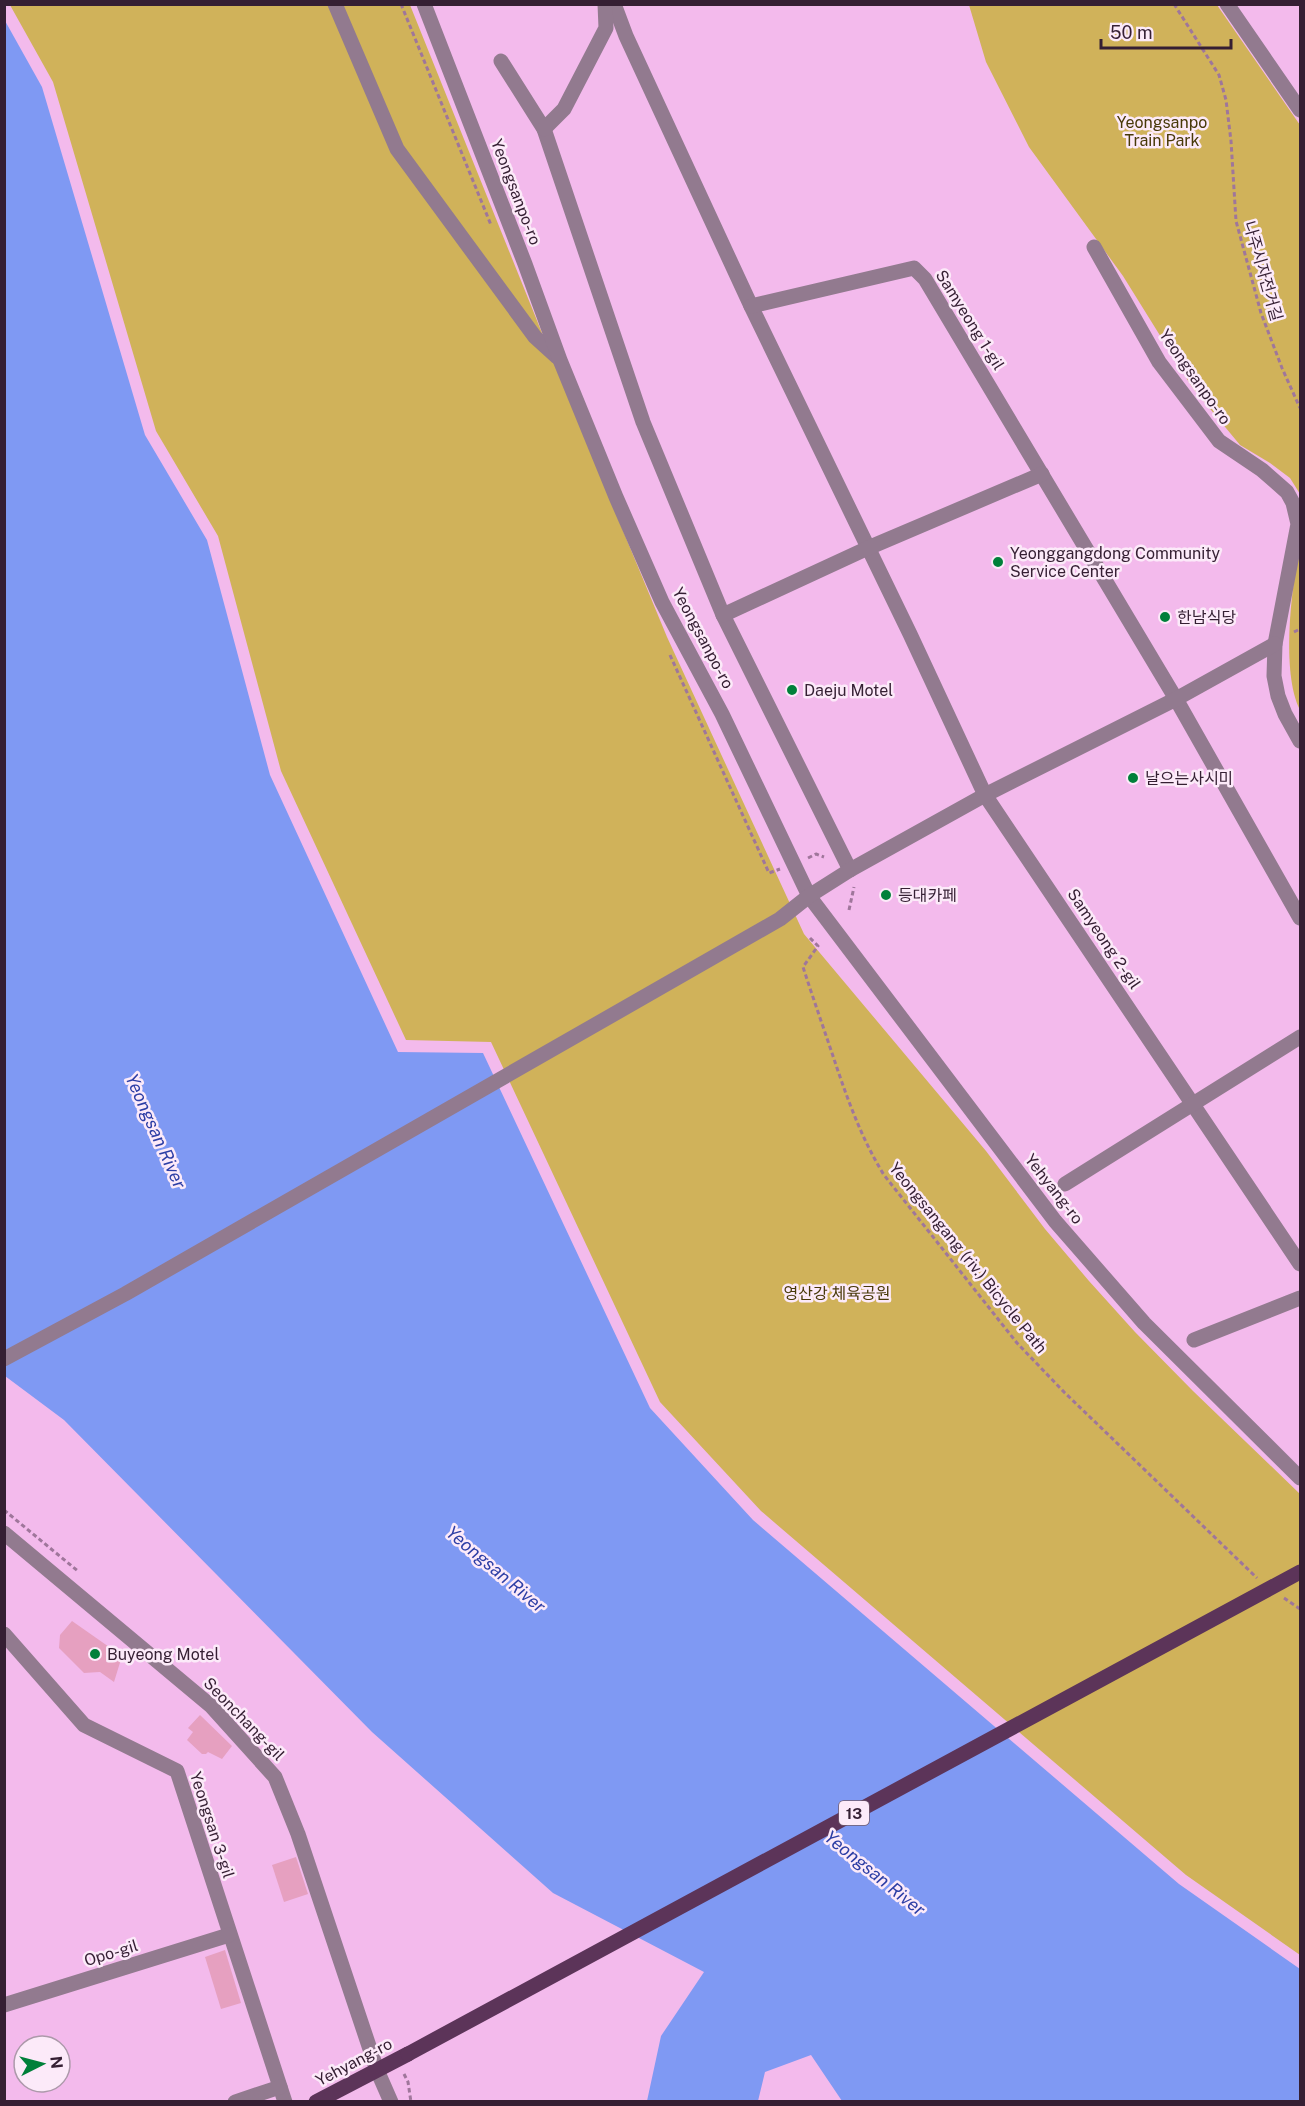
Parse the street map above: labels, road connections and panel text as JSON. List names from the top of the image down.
{
  "streets": {
    "main road": ["Yehyang-ro", "13"],
    "street": [
      "Yeongsanpo-ro",
      "Samyeong 1-gil",
      "Samyeong 2-gil",
      "Seonchang-gil",
      "Yeongsan 3-gil",
      "Opo-gil"
    ],
    "path": ["나주시자전거길", "Yeongsangang (riv.) Bicycle Path"]
  },
  "crossings": [
    ["Yeongsanpo-ro", "Yehyang-ro"],
    ["Yehyang-ro", "Seonchang-gil"],
    ["Yehyang-ro", "13"],
    ["Yeongsan 3-gil", "Opo-gil"]
  ],
  "water": ["Yeongsan River"],
  "parks": ["Yeongsanpo Train Park", "영산강 체육공원"],
  "places": [
    "Yeonggangdong Community Service Center",
    "한남식당",
    "Daeju Motel",
    "날으는사시미",
    "등대카페",
    "Buyeong Motel"
  ],
  "scale_bar": "50 m",
  "north": "right"
}
